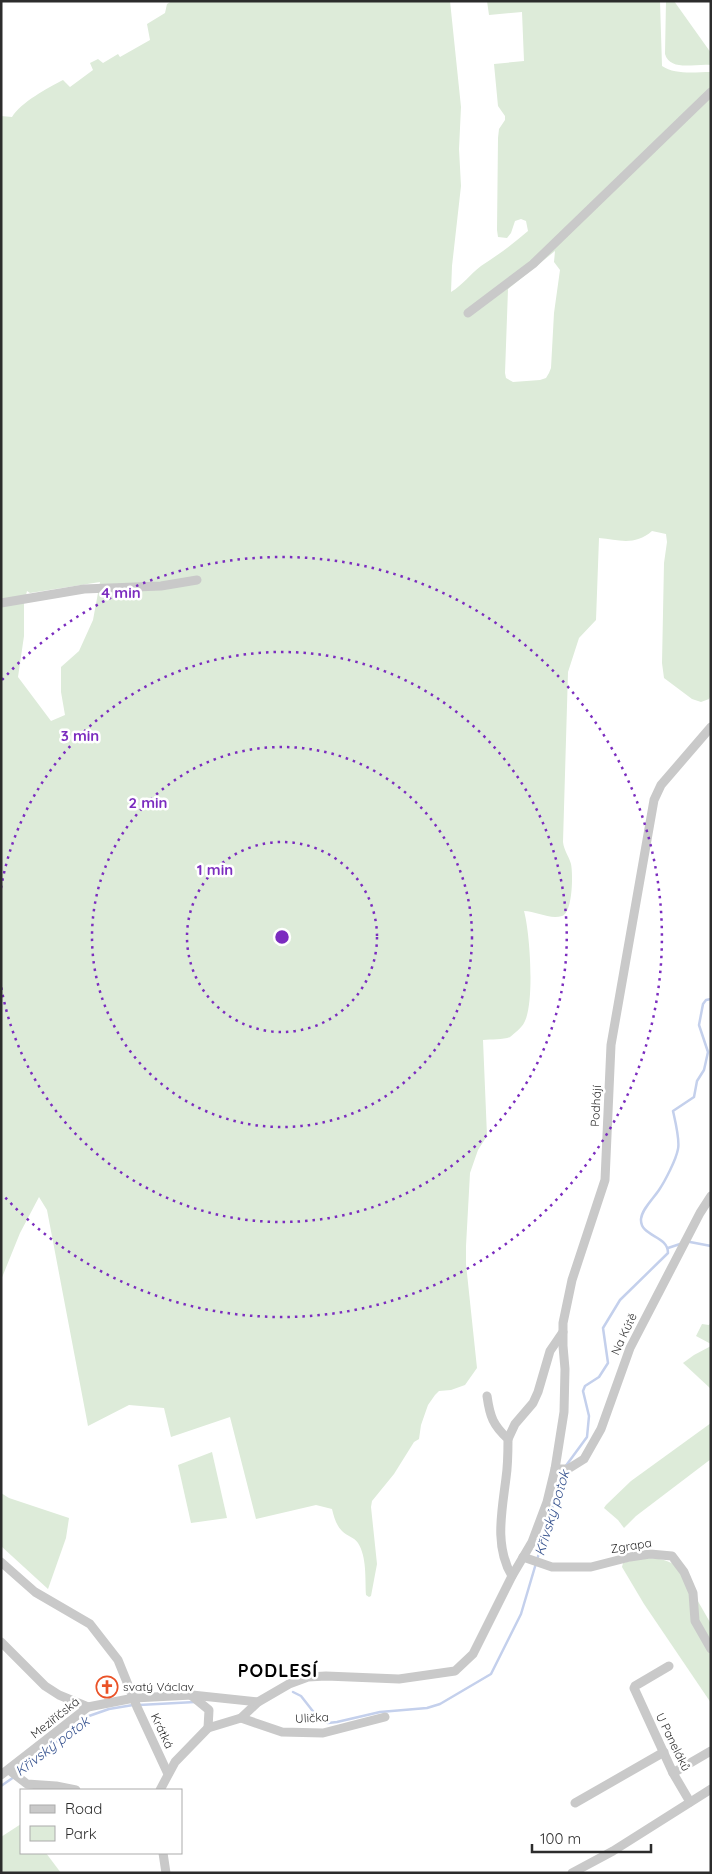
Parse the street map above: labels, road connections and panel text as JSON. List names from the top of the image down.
{
  "streets": {
    "street": [
      "Podhájí",
      "Na Kútě",
      "Zgrapa",
      "Meziříčská",
      "Ulička",
      "Krátká",
      "U Paneláků"
    ]
  },
  "crossings": [
    ["Podhájí", "Na Kútě"],
    ["Podhájí", "Zgrapa"],
    ["Podhájí", "Meziříčská"],
    ["Podhájí", "Ulička"],
    ["Meziříčská", "Krátká"]
  ],
  "districts": ["PODLESÍ"],
  "water": ["Křivský potok"],
  "places": {
    "church": ["svatý Václav"]
  },
  "legend": ["Road", "Park"],
  "scale_bar": "100 m",
  "rings": [
    "4 min",
    "3 min",
    "2 min",
    "1 min"
  ]
}
